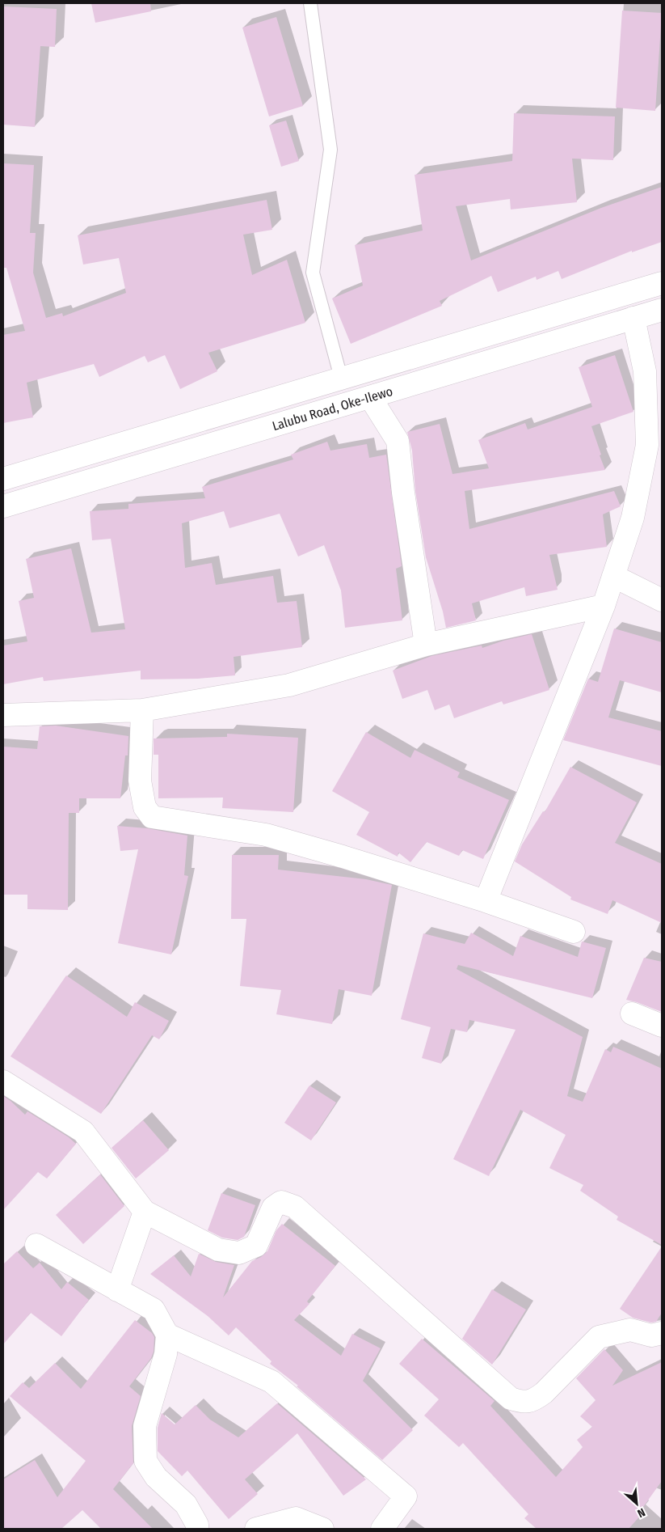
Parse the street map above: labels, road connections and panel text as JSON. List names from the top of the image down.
{
  "streets": {
    "street": ["Lalubu Road, Oke-Ilewo"]
  },
  "north": "bottom right"
}
